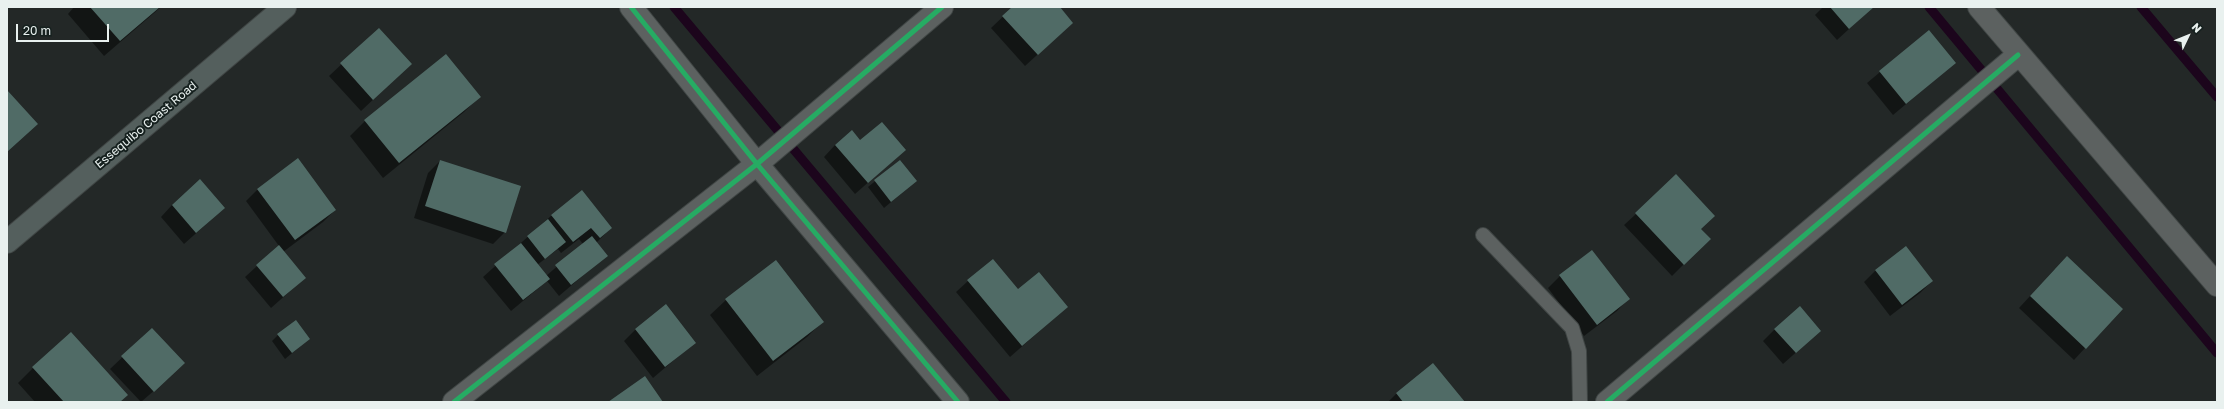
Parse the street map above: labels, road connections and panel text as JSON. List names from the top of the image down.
{
  "streets": {
    "main road": ["Essequibo Coast Road"]
  },
  "scale_bar": "20 m",
  "north": "top right"
}
